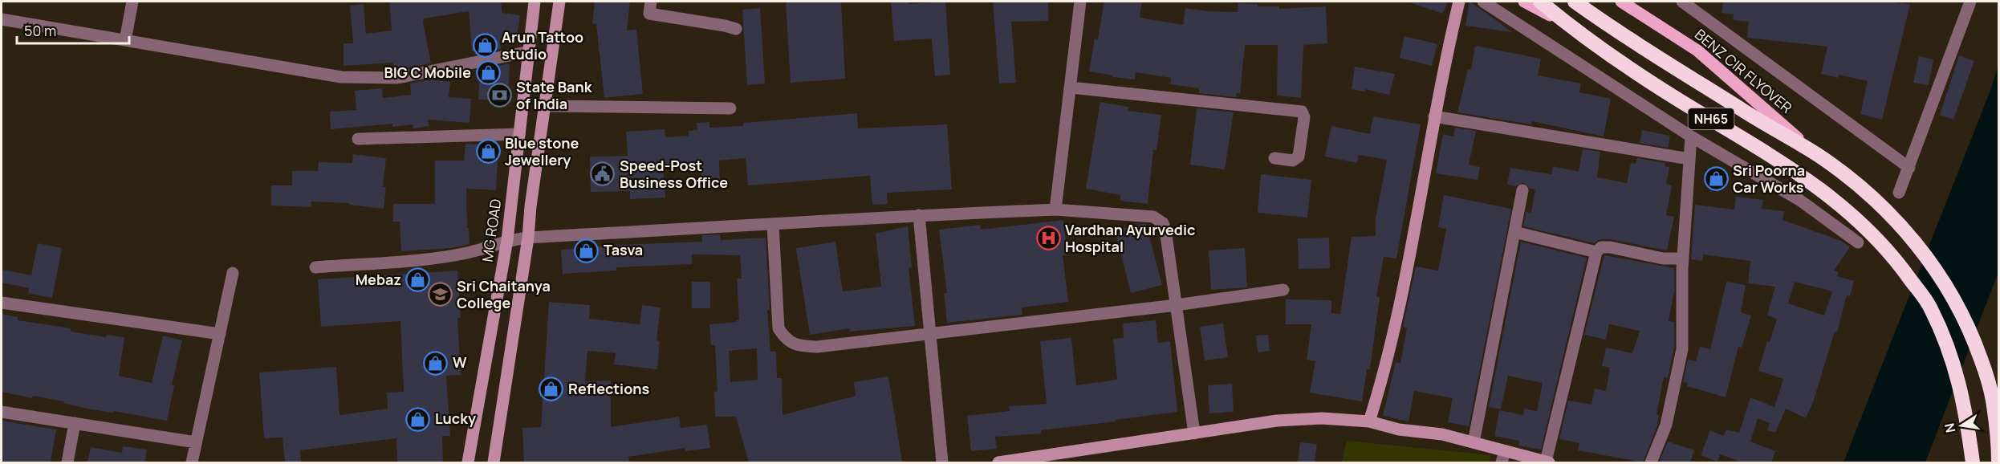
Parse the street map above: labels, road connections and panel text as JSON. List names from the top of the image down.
{
  "streets": {
    "highway": ["NH65"],
    "main road": ["BENZ CIR FLYOVER"],
    "street": ["MG ROAD"]
  },
  "crossings": [
    ["BENZ CIR FLYOVER", "NH65"]
  ],
  "places": {
    "shop": [
      "Arun Tattoo studio",
      "BIG C Mobile",
      "Blue stone Jewellery",
      "Sri Poorna Car Works",
      "Tasva",
      "Mebaz",
      "W",
      "Reflections",
      "Lucky"
    ],
    "bank": ["State Bank of India"],
    "public building": ["Speed-Post Business Office"],
    "hospital": ["Vardhan Ayurvedic Hospital"],
    "school or university": ["Sri Chaitanya College"]
  },
  "scale_bar": "50 m",
  "north": "left"
}
